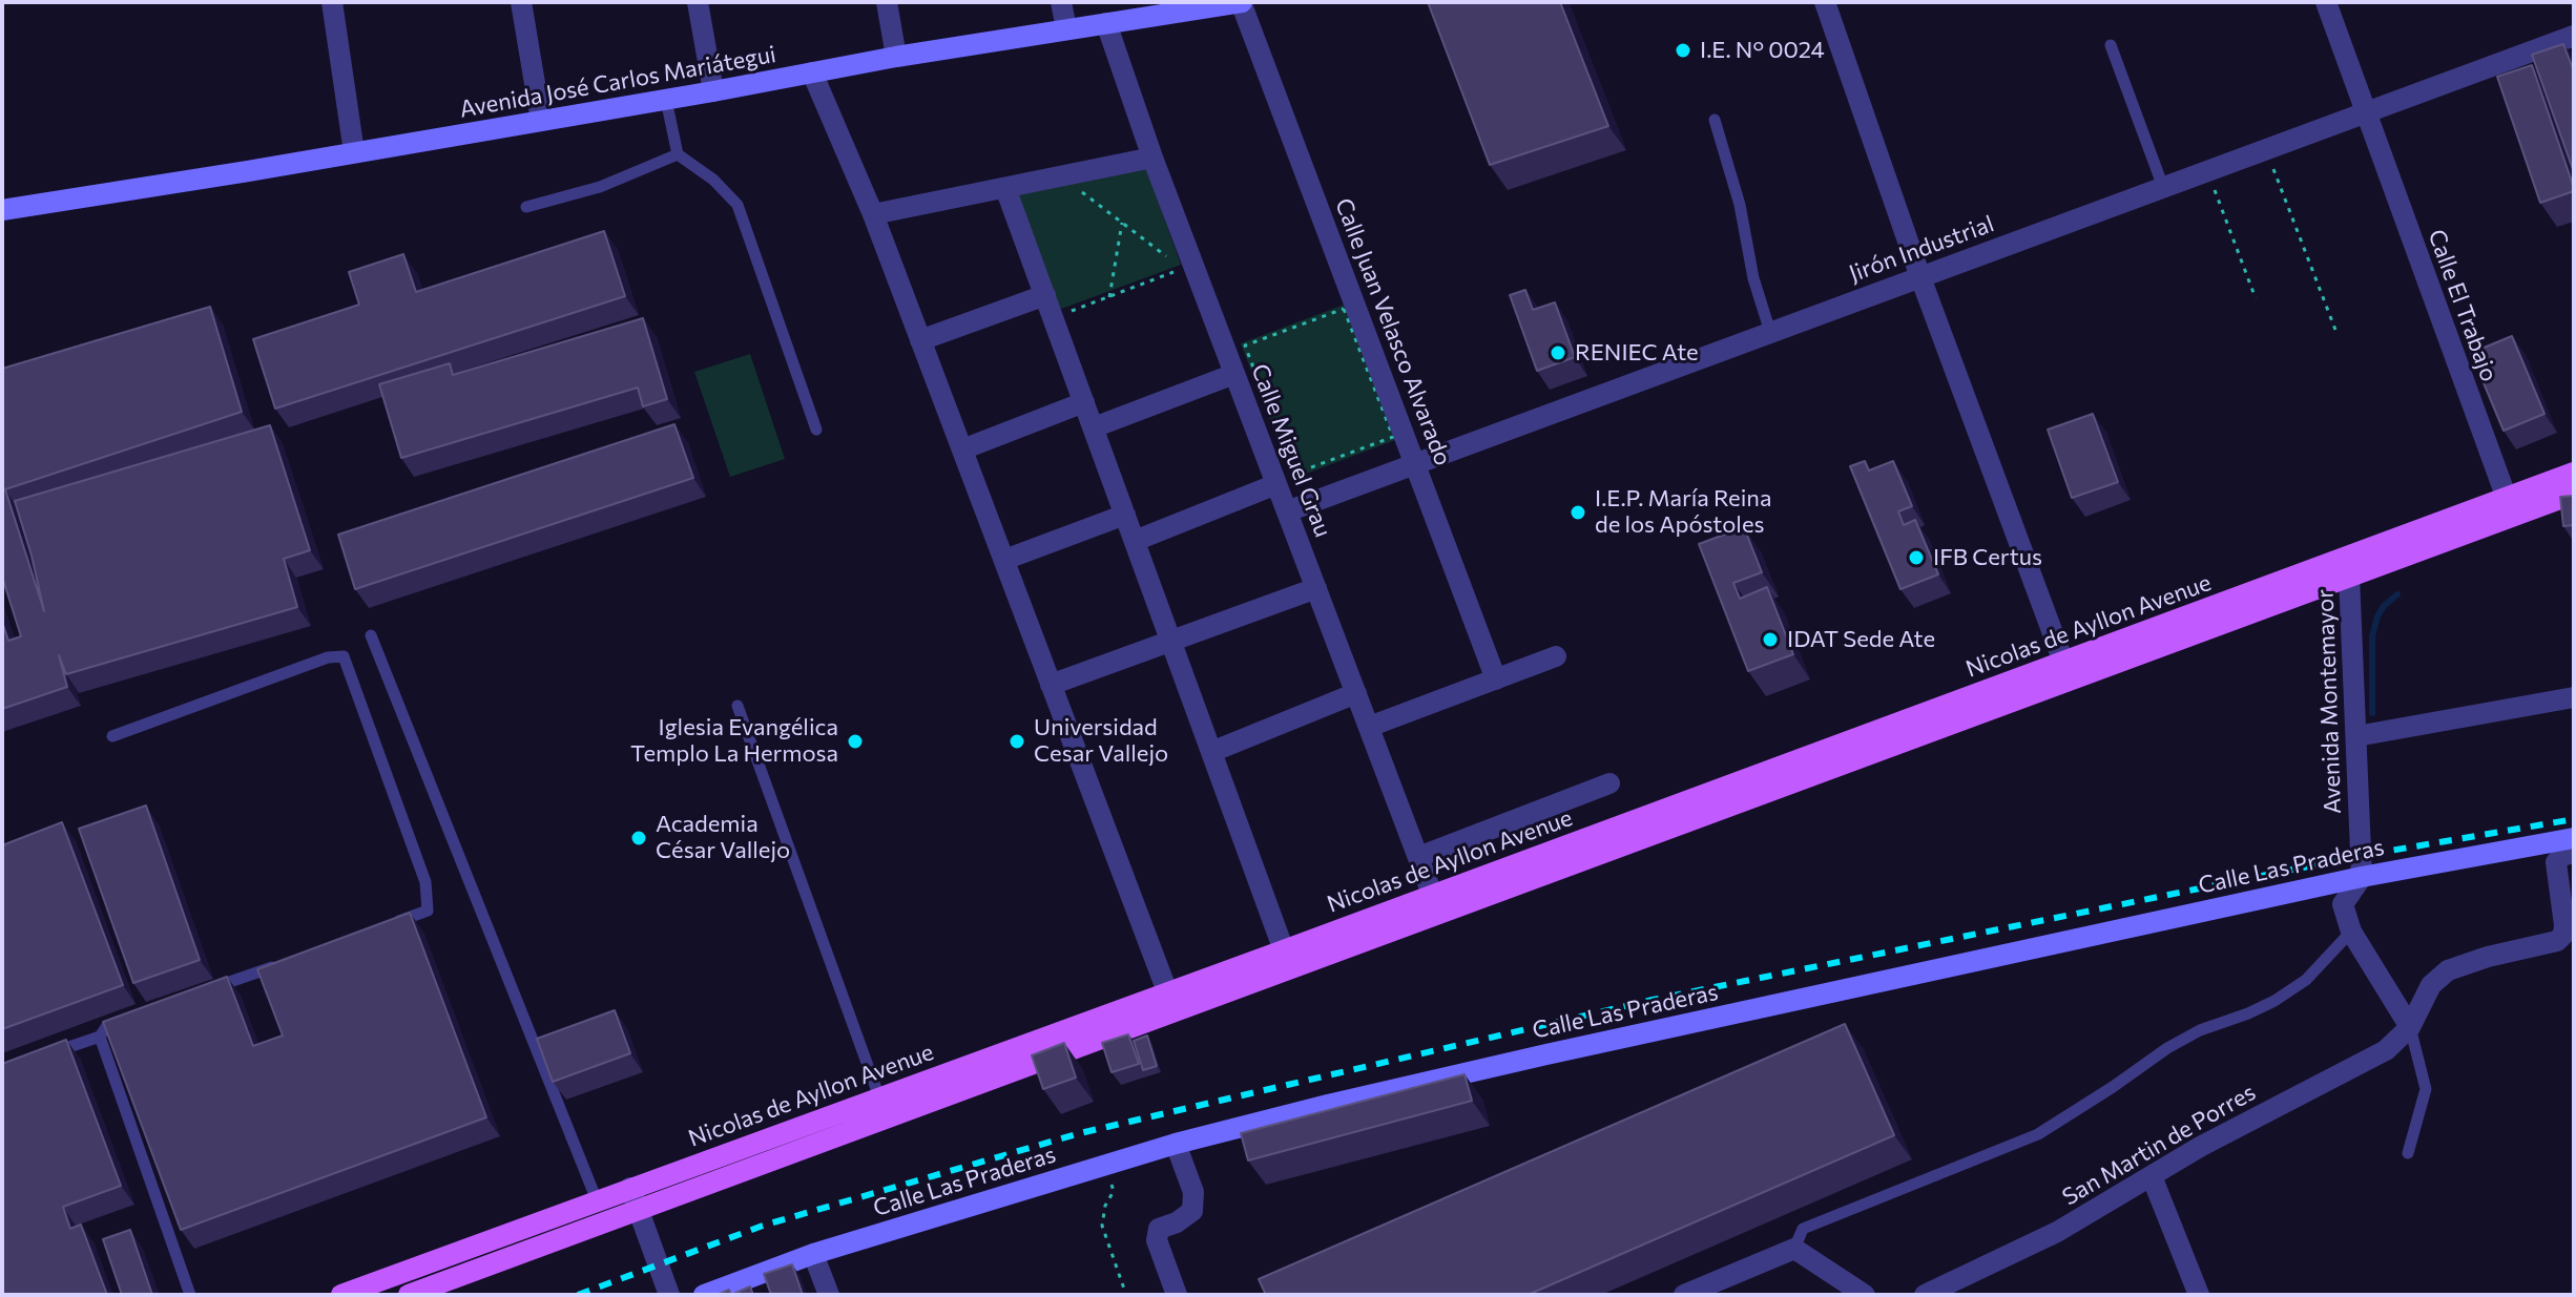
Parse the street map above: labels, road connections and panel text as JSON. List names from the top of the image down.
{
  "streets": {
    "main road": ["Nicolas de Ayllon Avenue"],
    "street": [
      "Avenida José Carlos Mariátegui",
      "Jirón Industrial",
      "Calle El Trabajo",
      "Calle Juan Velasco Alvarado",
      "Calle Miguel Grau",
      "Avenida Montemayor",
      "Calle Las Praderas",
      "San Martin de Porres"
    ]
  },
  "crossings": [
    ["Avenida José Carlos Mariátegui", "Calle Juan Velasco Alvarado"],
    ["Avenida José Carlos Mariátegui", "Calle Miguel Grau"],
    ["Jirón Industrial", "Calle El Trabajo"],
    ["Jirón Industrial", "Calle Juan Velasco Alvarado"],
    ["Jirón Industrial", "Calle Miguel Grau"],
    ["Calle El Trabajo", "Nicolas de Ayllon Avenue"],
    ["Calle Miguel Grau", "Nicolas de Ayllon Avenue"],
    ["Nicolas de Ayllon Avenue", "Avenida Montemayor"],
    ["Avenida Montemayor", "Calle Las Praderas"]
  ],
  "places": [
    "I.E. N° 0024",
    "RENIEC Ate",
    "I.E.P. María Reina de los Apóstoles",
    "IFB Certus",
    "IDAT Sede Ate",
    "Iglesia Evangélica Templo La Hermosa",
    "Universidad Cesar Vallejo",
    "Academia César Vallejo"
  ]
}
